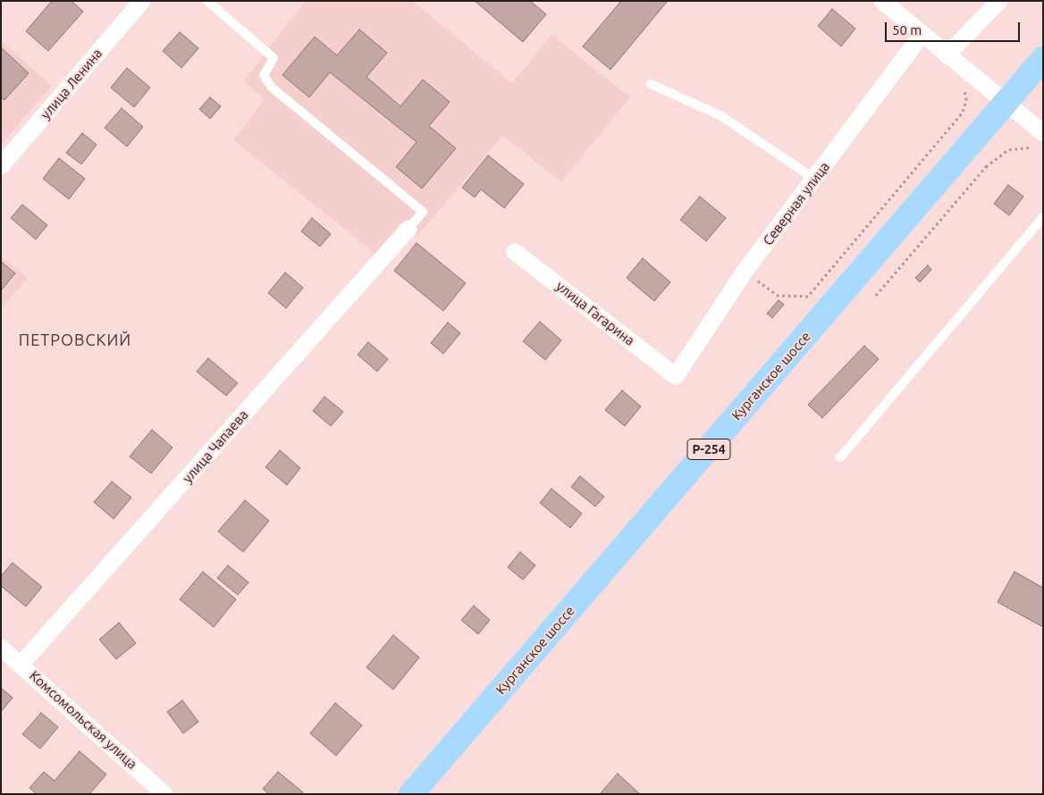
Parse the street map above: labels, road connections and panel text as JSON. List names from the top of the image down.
{
  "streets": {
    "main road": ["Курганское шоссе", "Р-254"],
    "street": [
      "улица Ленина",
      "Северная улица",
      "улица Гагарина",
      "улица Чапаева",
      "Комсомольская улица"
    ]
  },
  "crossings": [
    ["Северная улица", "улица Гагарина"],
    ["улица Чапаева", "Комсомольская улица"]
  ],
  "districts": ["ПЕТРОВСКИЙ"],
  "scale_bar": "50 m"
}
